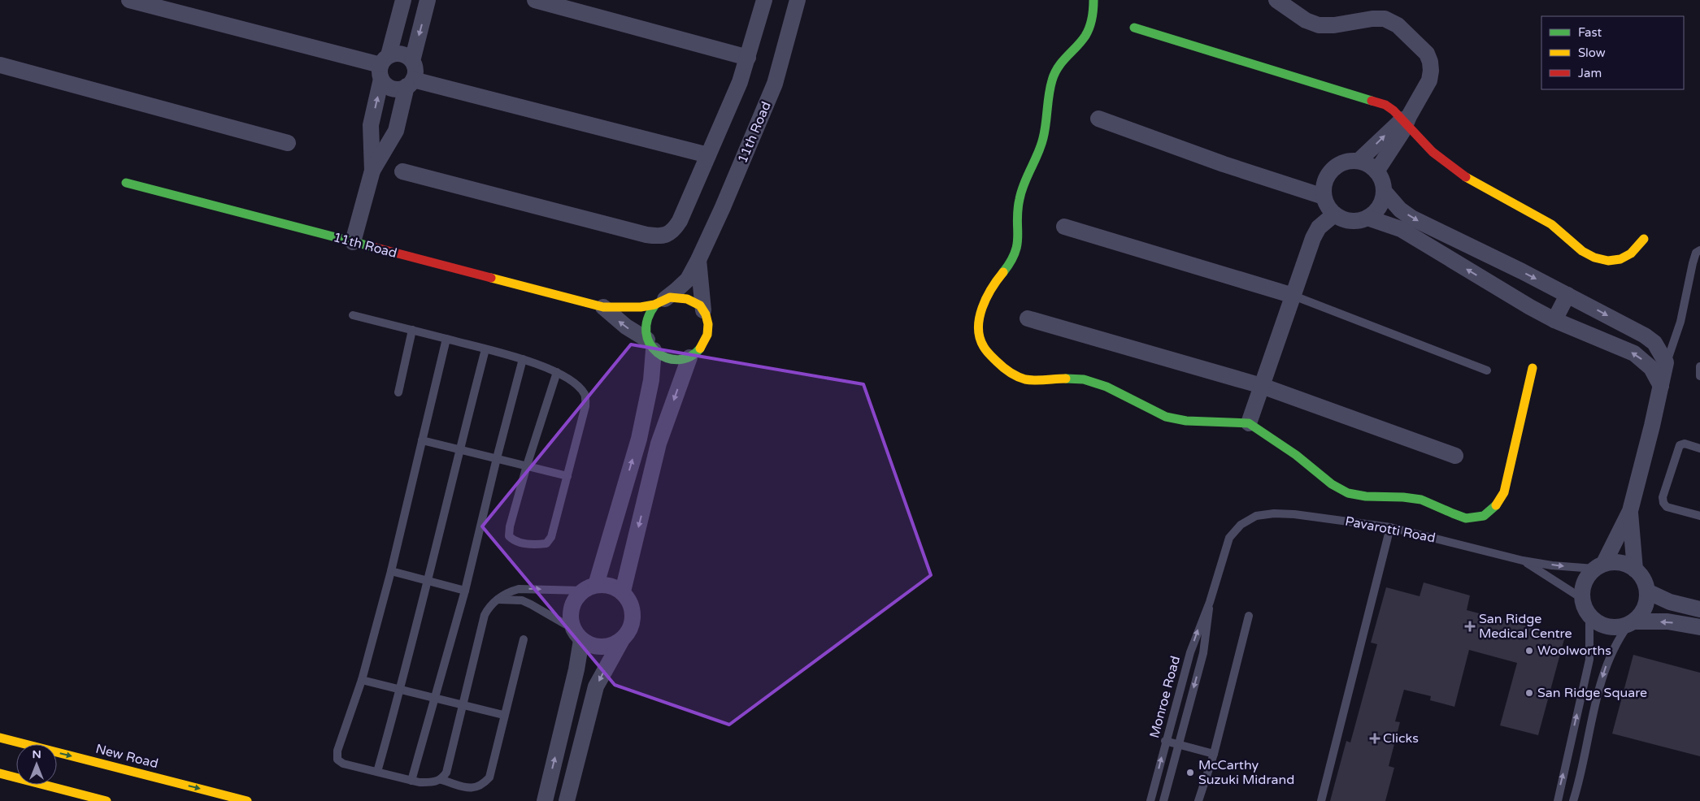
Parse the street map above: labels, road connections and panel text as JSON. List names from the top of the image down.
{
  "streets": {
    "street": ["11th Road", "New Road"],
    "lane": ["Pavarotti Road", "Monroe Road"]
  },
  "crossings": [
    ["Pavarotti Road", "Monroe Road"]
  ],
  "places": {
    "health": ["San Ridge Medical Centre", "Clicks"],
    "other": ["Woolworths", "San Ridge Square", "McCarthy Suzuki Midrand"]
  },
  "legend": ["Fast", "Slow", "Jam"],
  "north": "top"
}
